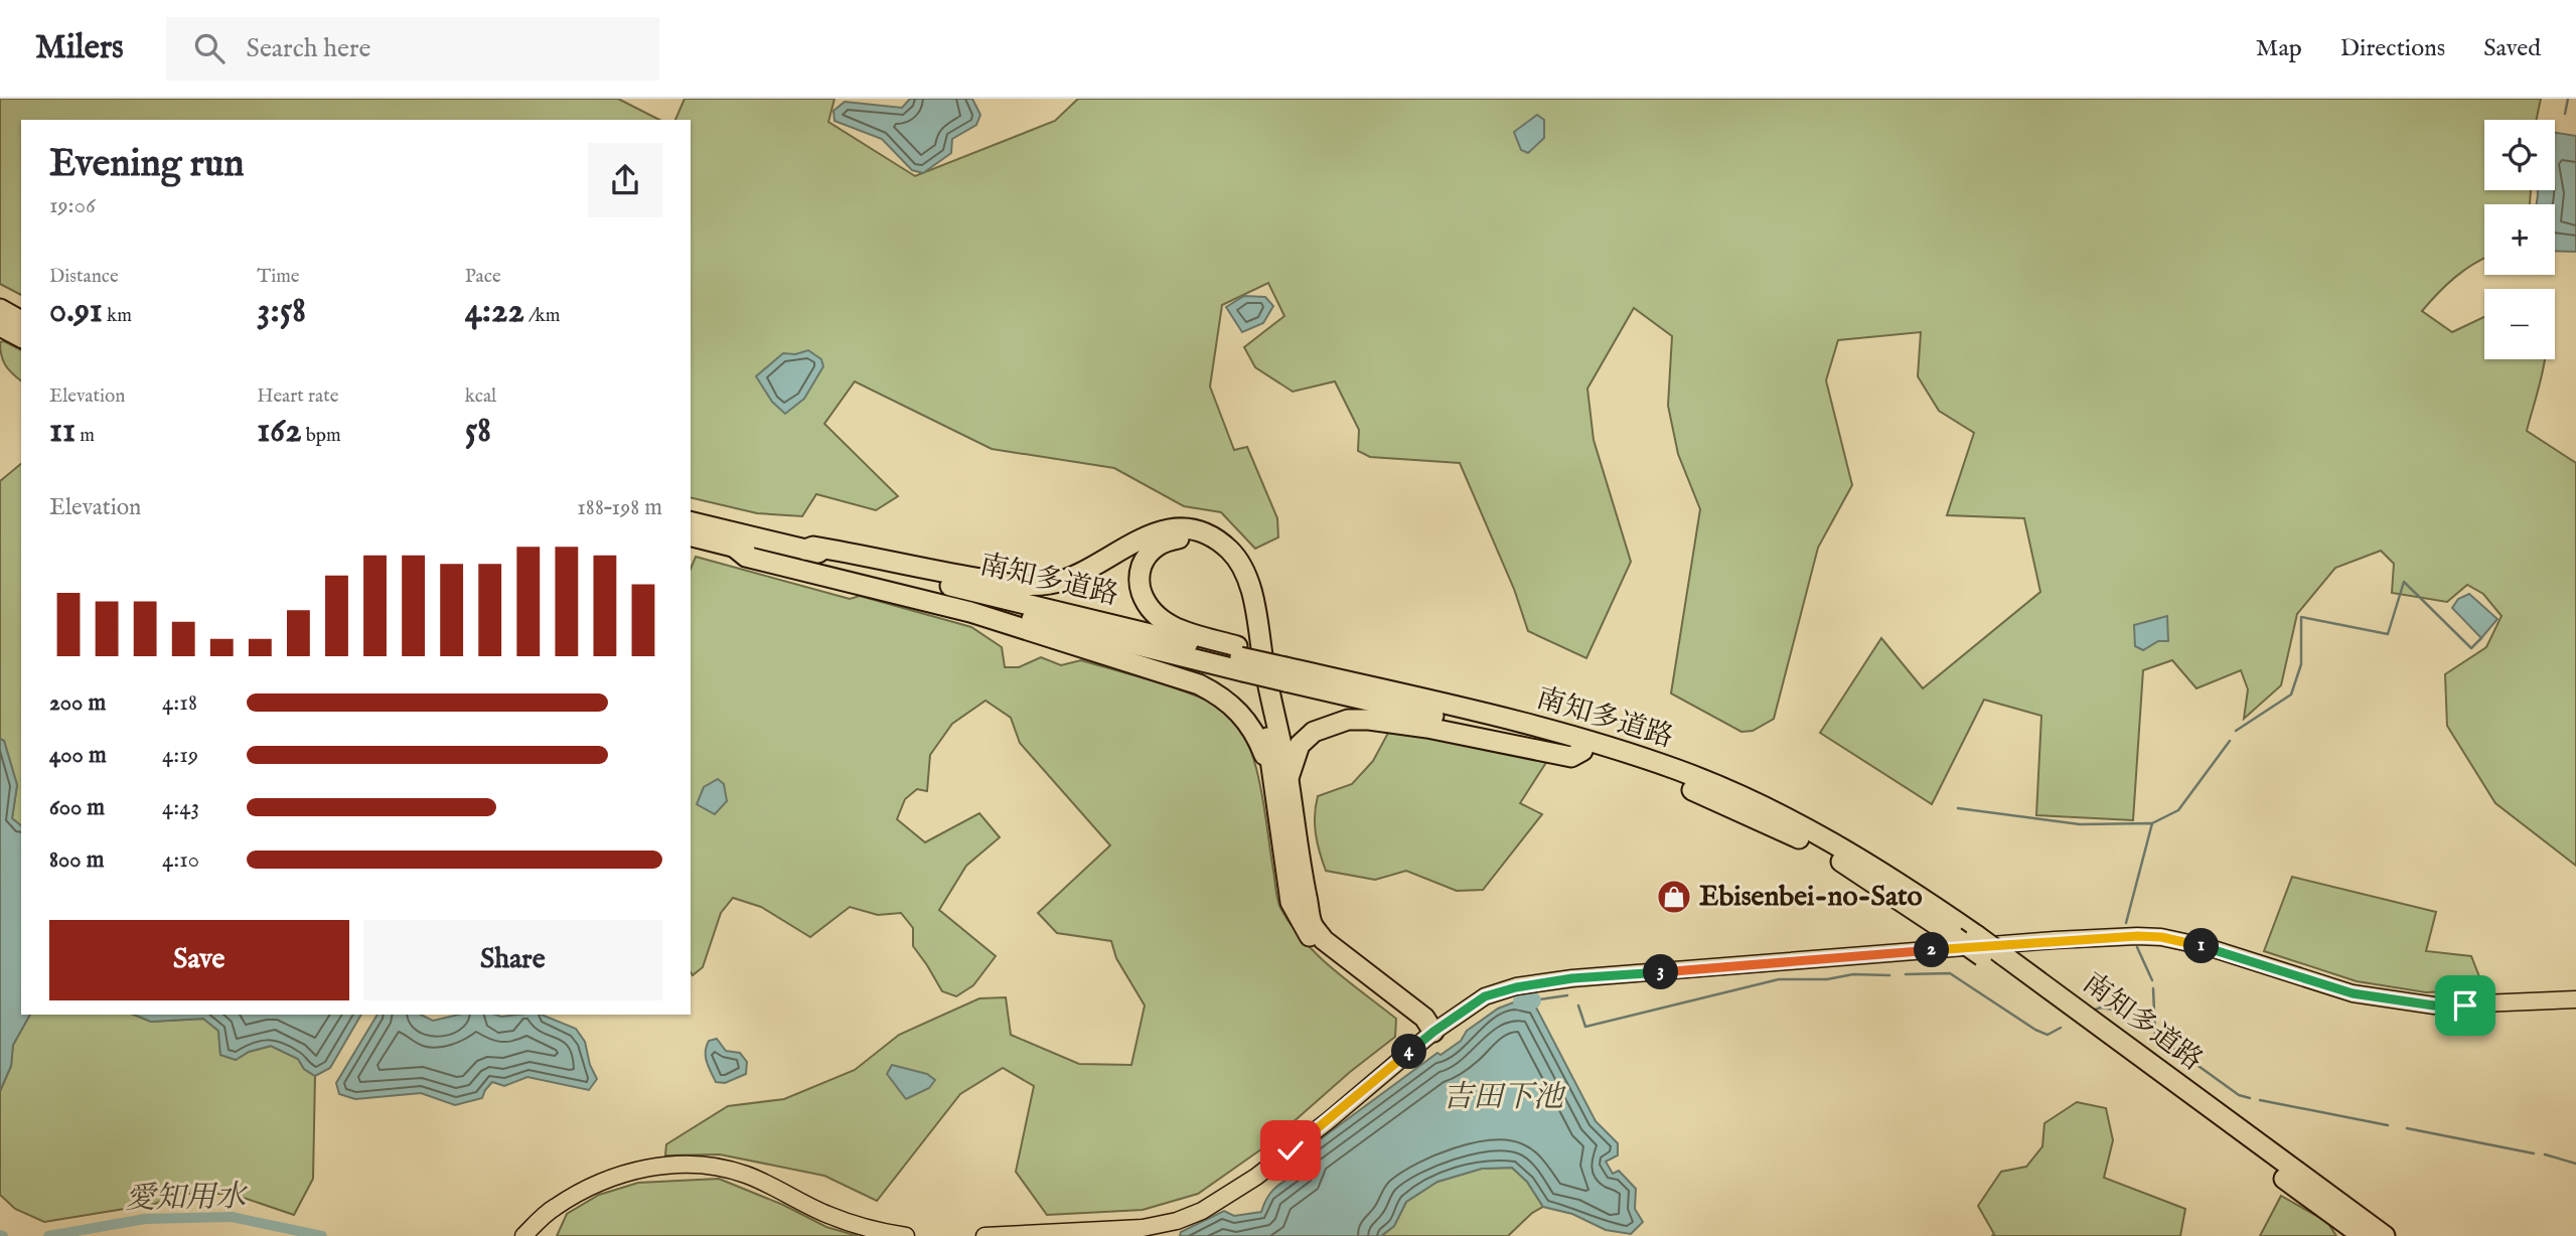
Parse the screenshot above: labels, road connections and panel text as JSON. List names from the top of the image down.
{
  "streets": {
    "highway": ["南知多道路"]
  },
  "water": ["吉田下池", "愛知用水"],
  "places": {
    "shop": ["Ebisenbei-no-Sato"]
  },
  "page": {
    "header": "Milers",
    "search": "Search here",
    "nav": ["Map", "Directions", "Saved"],
    "map_buttons": ["+", "−"],
    "heading": ["Evening run", "19:06"],
    "stats": [
      ["Distance", "0.91 km"],
      ["Time", "3:58"],
      ["Pace", "4:22 /km"],
      ["Elevation", "11 m"],
      ["Heart rate", "162 bpm"],
      ["kcal", "58"]
    ],
    "chart": ["Elevation", "188–198 m"],
    "list": [
      {
        "name": "200 m",
        "note": "4:18"
      },
      {
        "name": "400 m",
        "note": "4:19"
      },
      {
        "name": "600 m",
        "note": "4:43"
      },
      {
        "name": "800 m",
        "note": "4:10"
      }
    ],
    "buttons": ["Save", "Share"],
    "pins": [
      "1",
      "2",
      "3",
      "4"
    ]
  }
}
